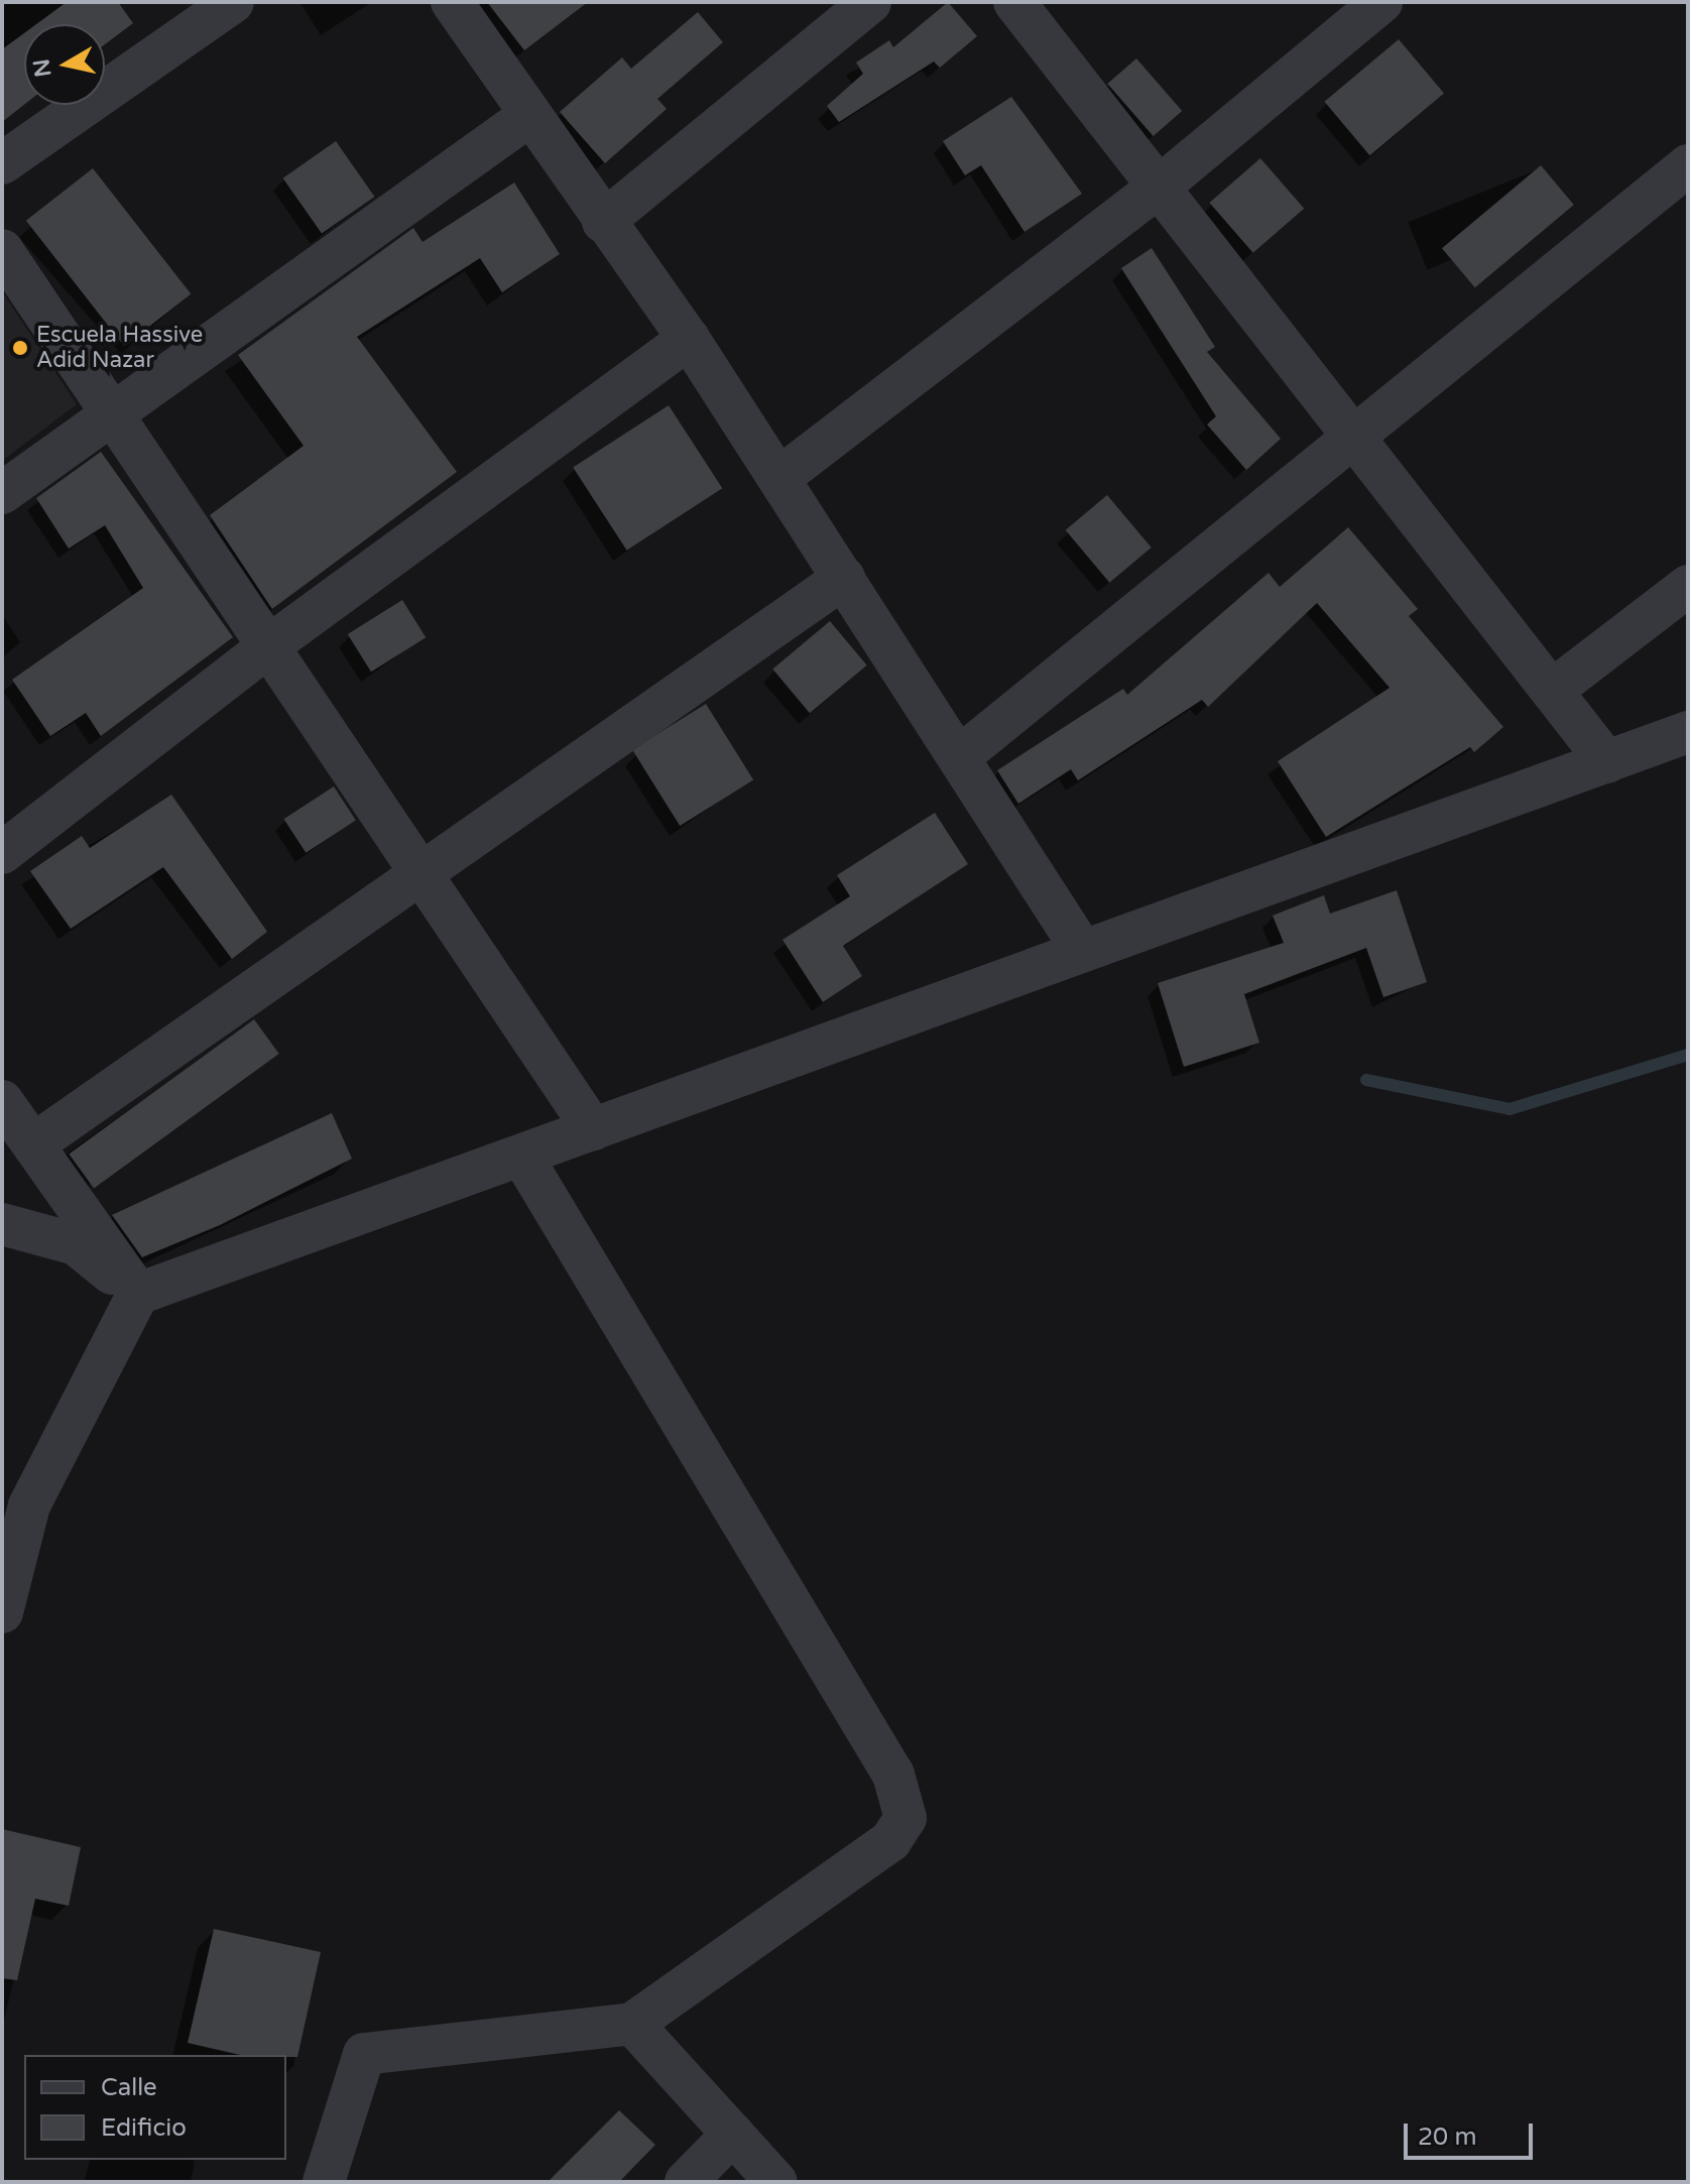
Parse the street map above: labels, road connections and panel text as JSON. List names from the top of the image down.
{
  "places": ["Escuela Hassive Adid Nazar"],
  "legend": ["Calle", "Edificio"],
  "scale_bar": "20 m",
  "north": "left"
}
